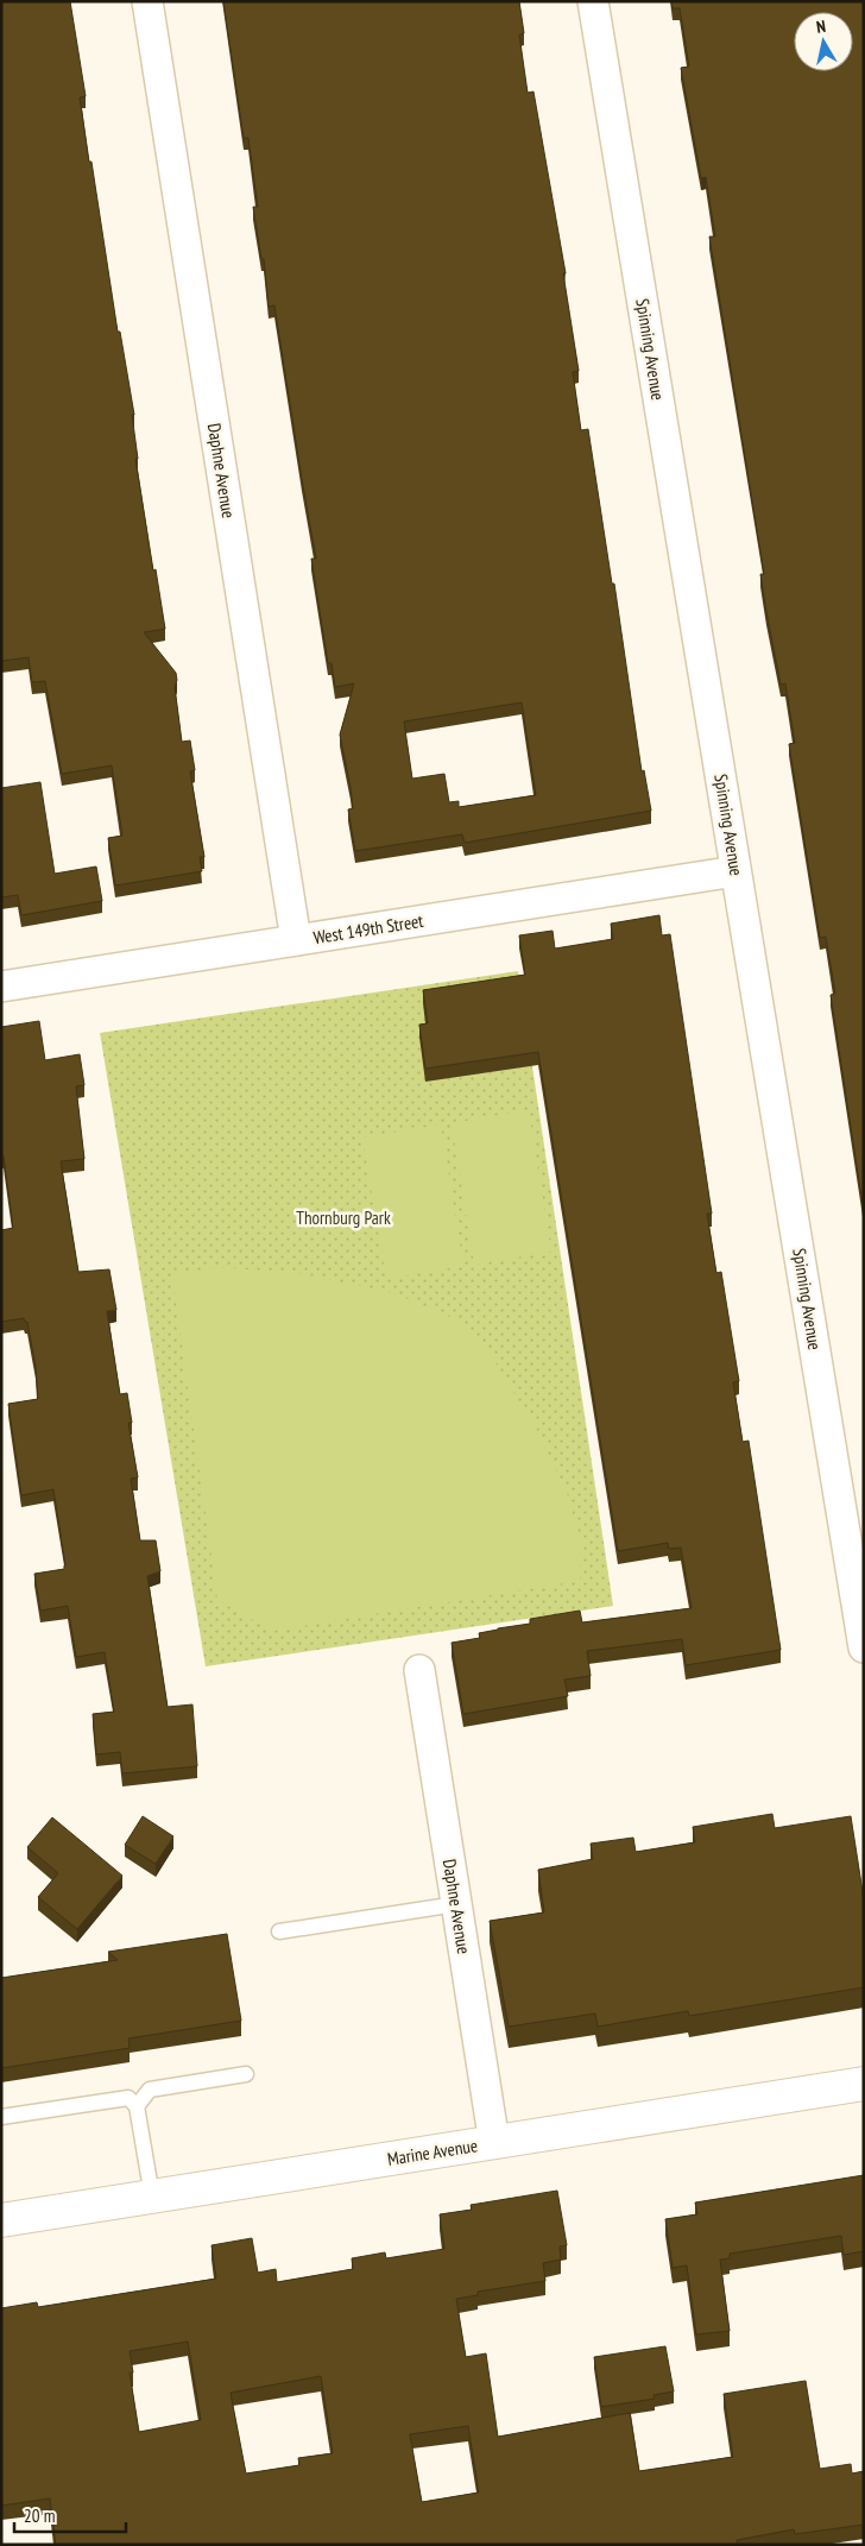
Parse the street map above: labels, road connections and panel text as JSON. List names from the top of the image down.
{
  "streets": {
    "main road": ["Marine Avenue"],
    "street": ["Spinning Avenue", "Daphne Avenue", "West 149th Street"]
  },
  "crossings": [
    ["Spinning Avenue", "West 149th Street"],
    ["Daphne Avenue", "West 149th Street"],
    ["Daphne Avenue", "Marine Avenue"]
  ],
  "parks": ["Thornburg Park"],
  "scale_bar": "20 m",
  "north": "top"
}
